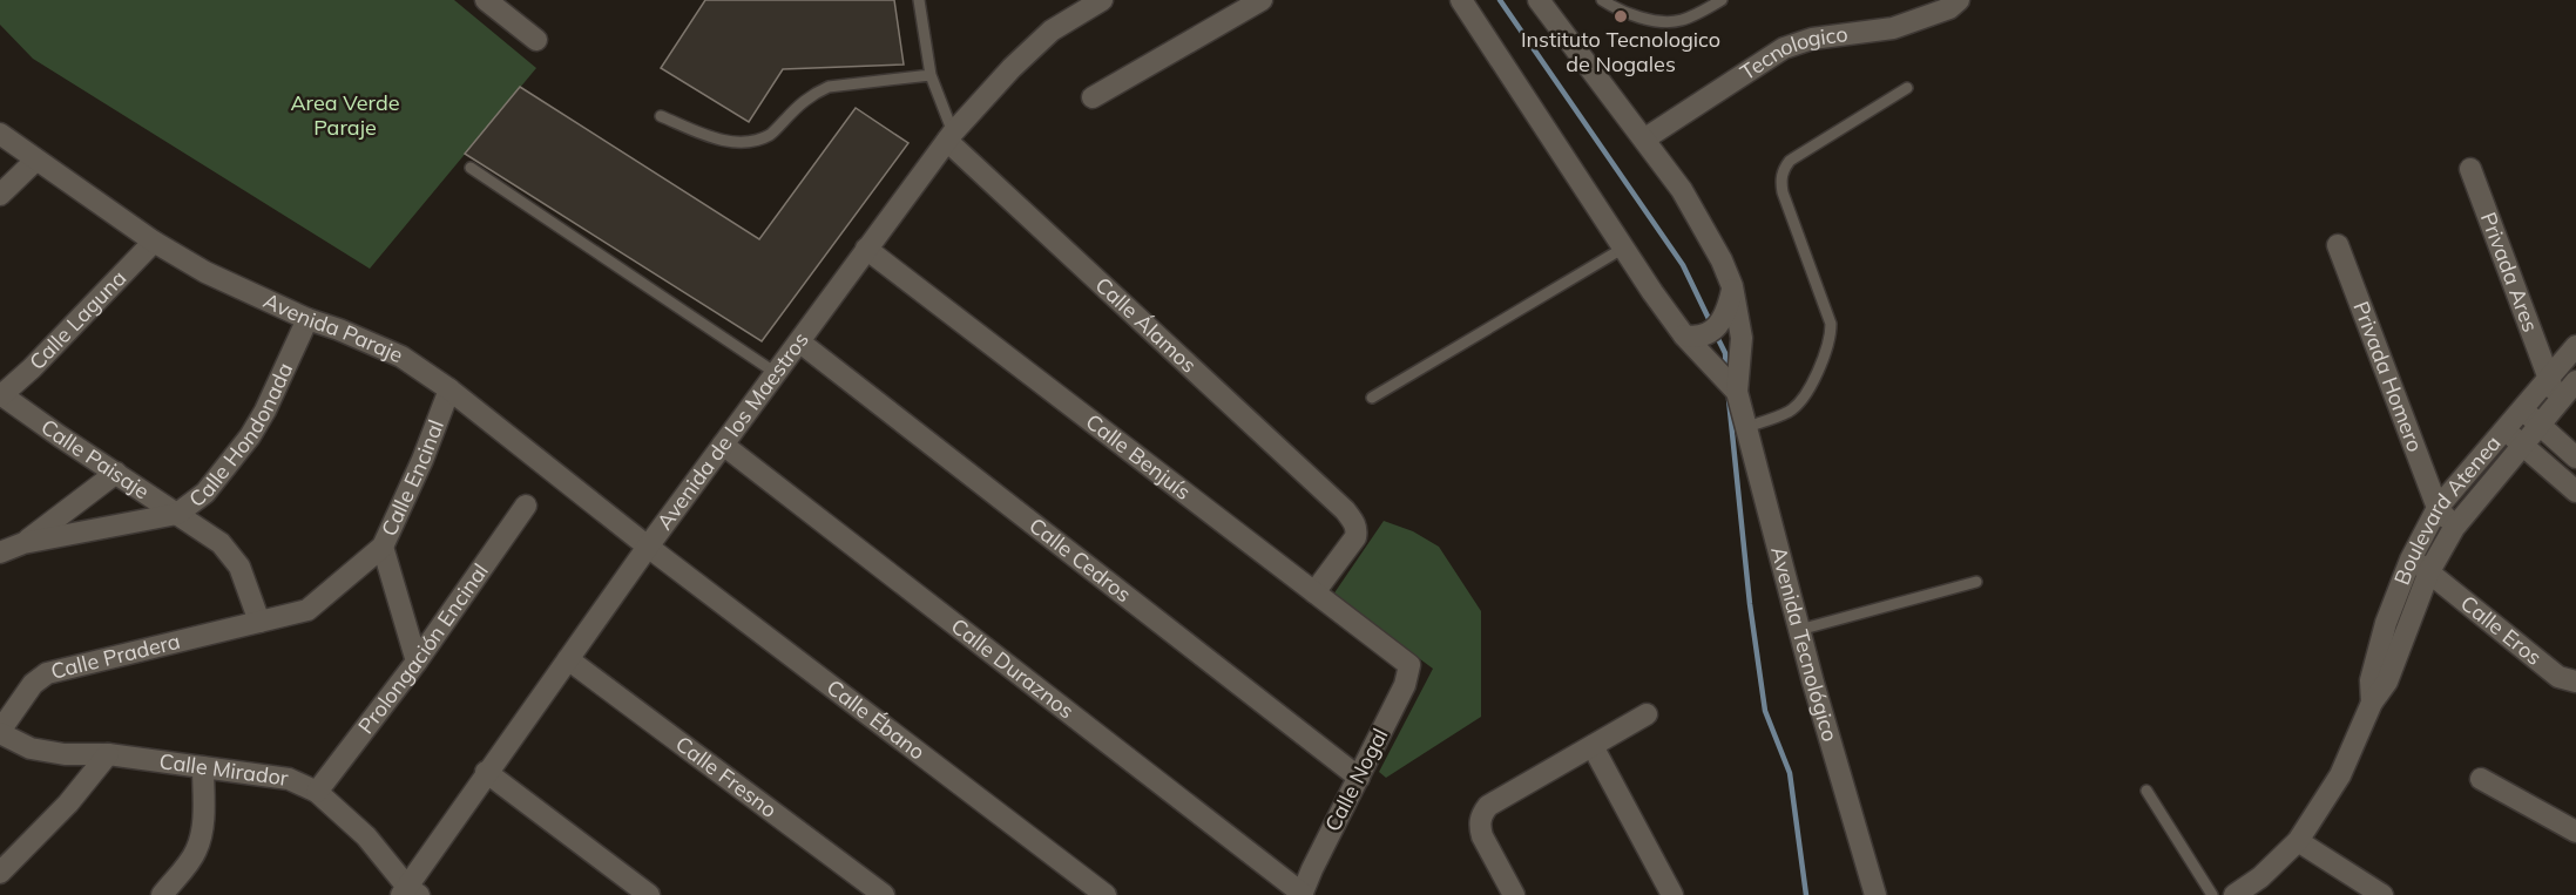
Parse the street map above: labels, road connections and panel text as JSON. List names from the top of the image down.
{
  "streets": {
    "street": [
      "Tecnologico",
      "Privada Ares",
      "Calle Laguna",
      "Calle Álamos",
      "Avenida Paraje",
      "Privada Homero",
      "Avenida de los Maestros",
      "Calle Hondonada",
      "Calle Benjuís",
      "Calle Paisaje",
      "Calle Encinal",
      "Boulevard Atenea",
      "Calle Cedros",
      "Calle Eros",
      "Avenida Tecnológico",
      "Prolongación Encinal",
      "Calle Pradera",
      "Calle Duraznos",
      "Calle Ébano",
      "Calle Mirador",
      "Calle Fresno",
      "Calle Nogal"
    ]
  },
  "crossings": [
    ["Tecnologico", "Avenida Tecnológico"],
    ["Privada Ares", "Boulevard Atenea"],
    ["Calle Laguna", "Avenida Paraje"],
    ["Calle Laguna", "Calle Paisaje"],
    ["Calle Álamos", "Avenida de los Maestros"],
    ["Calle Álamos", "Calle Benjuís"],
    ["Avenida Paraje", "Avenida de los Maestros"],
    ["Avenida Paraje", "Calle Hondonada"],
    ["Avenida Paraje", "Calle Encinal"],
    ["Avenida Paraje", "Calle Ébano"],
    ["Privada Homero", "Boulevard Atenea"],
    ["Avenida de los Maestros", "Calle Benjuís"],
    ["Avenida de los Maestros", "Calle Cedros"],
    ["Avenida de los Maestros", "Calle Duraznos"],
    ["Avenida de los Maestros", "Calle Ébano"],
    ["Avenida de los Maestros", "Calle Mirador"],
    ["Avenida de los Maestros", "Calle Fresno"],
    ["Calle Hondonada", "Calle Paisaje"],
    ["Calle Benjuís", "Calle Nogal"],
    ["Calle Paisaje", "Calle Encinal"],
    ["Calle Paisaje", "Calle Pradera"],
    ["Calle Encinal", "Calle Pradera"],
    ["Boulevard Atenea", "Calle Eros"],
    ["Calle Cedros", "Calle Nogal"],
    ["Prolongación Encinal", "Calle Mirador"],
    ["Calle Pradera", "Calle Mirador"],
    ["Calle Duraznos", "Calle Nogal"]
  ],
  "parks": ["Area Verde Paraje"],
  "places": ["Instituto Tecnologico de Nogales"]
}
